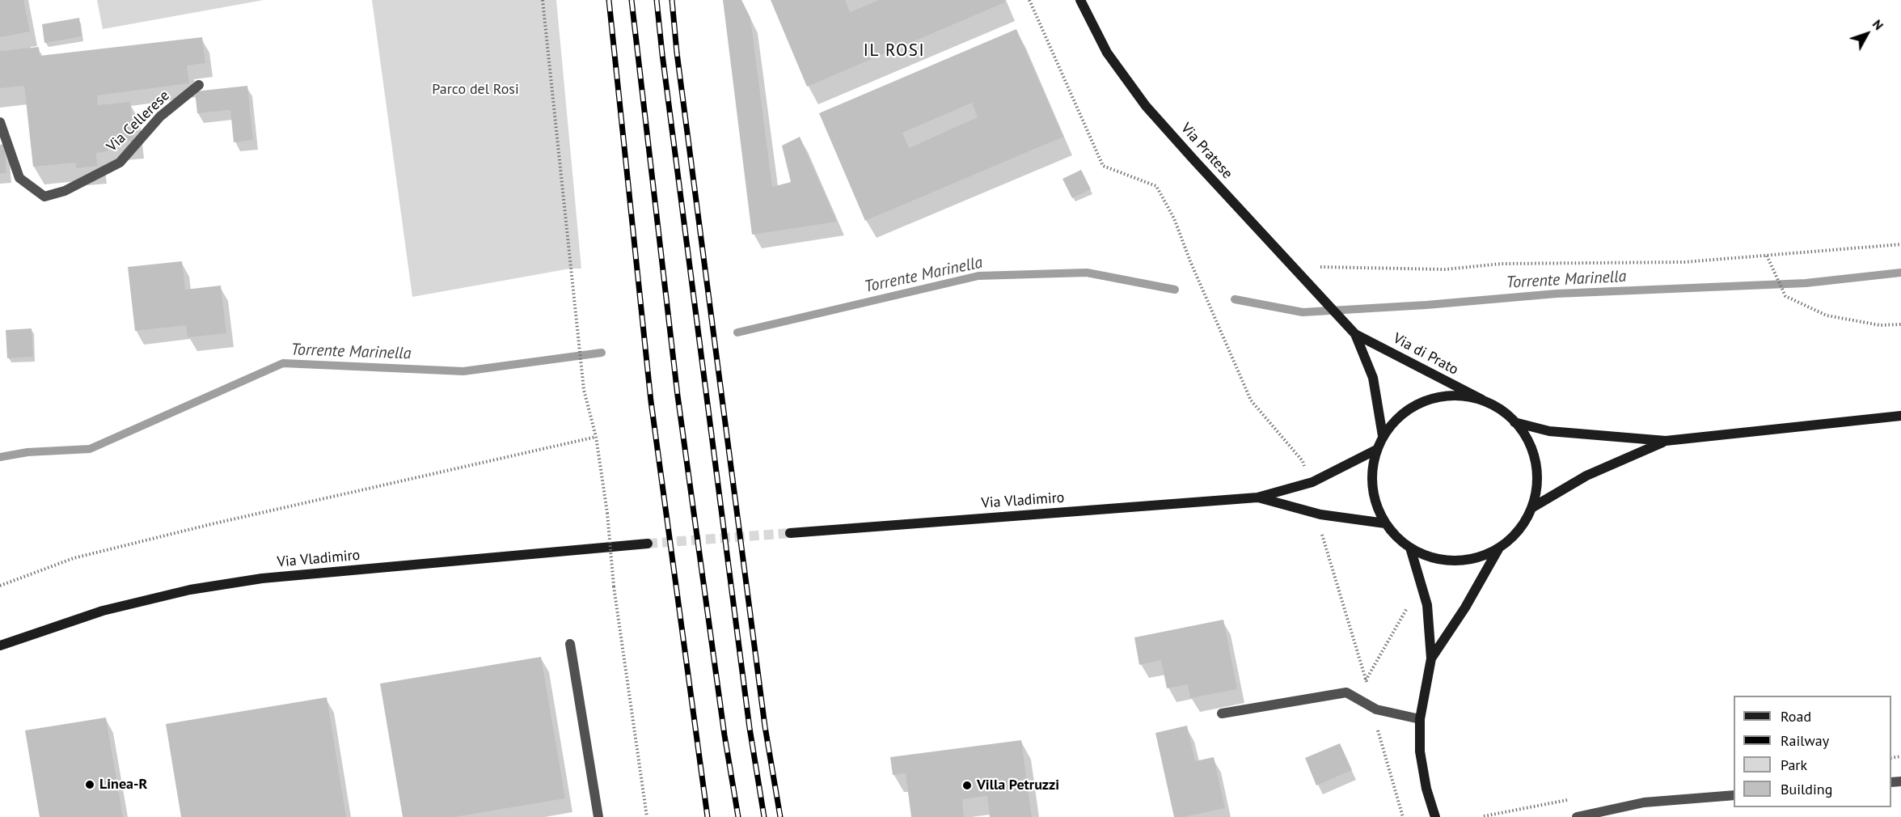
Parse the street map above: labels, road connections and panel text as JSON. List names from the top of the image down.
{
  "streets": {
    "main road": ["Via Pratese", "Via di Prato", "Via Vladimiro"],
    "street": ["Via Cellerese"]
  },
  "crossings": [
    ["Via Pratese", "Via di Prato"],
    ["Via di Prato", "Via Vladimiro"]
  ],
  "districts": ["IL ROSI"],
  "water": ["Torrente Marinella"],
  "parks": ["Parco del Rosi"],
  "places": ["Linea-R", "Villa Petruzzi"],
  "legend": [
    "Road",
    "Railway",
    "Park",
    "Building"
  ],
  "north": "top right"
}
